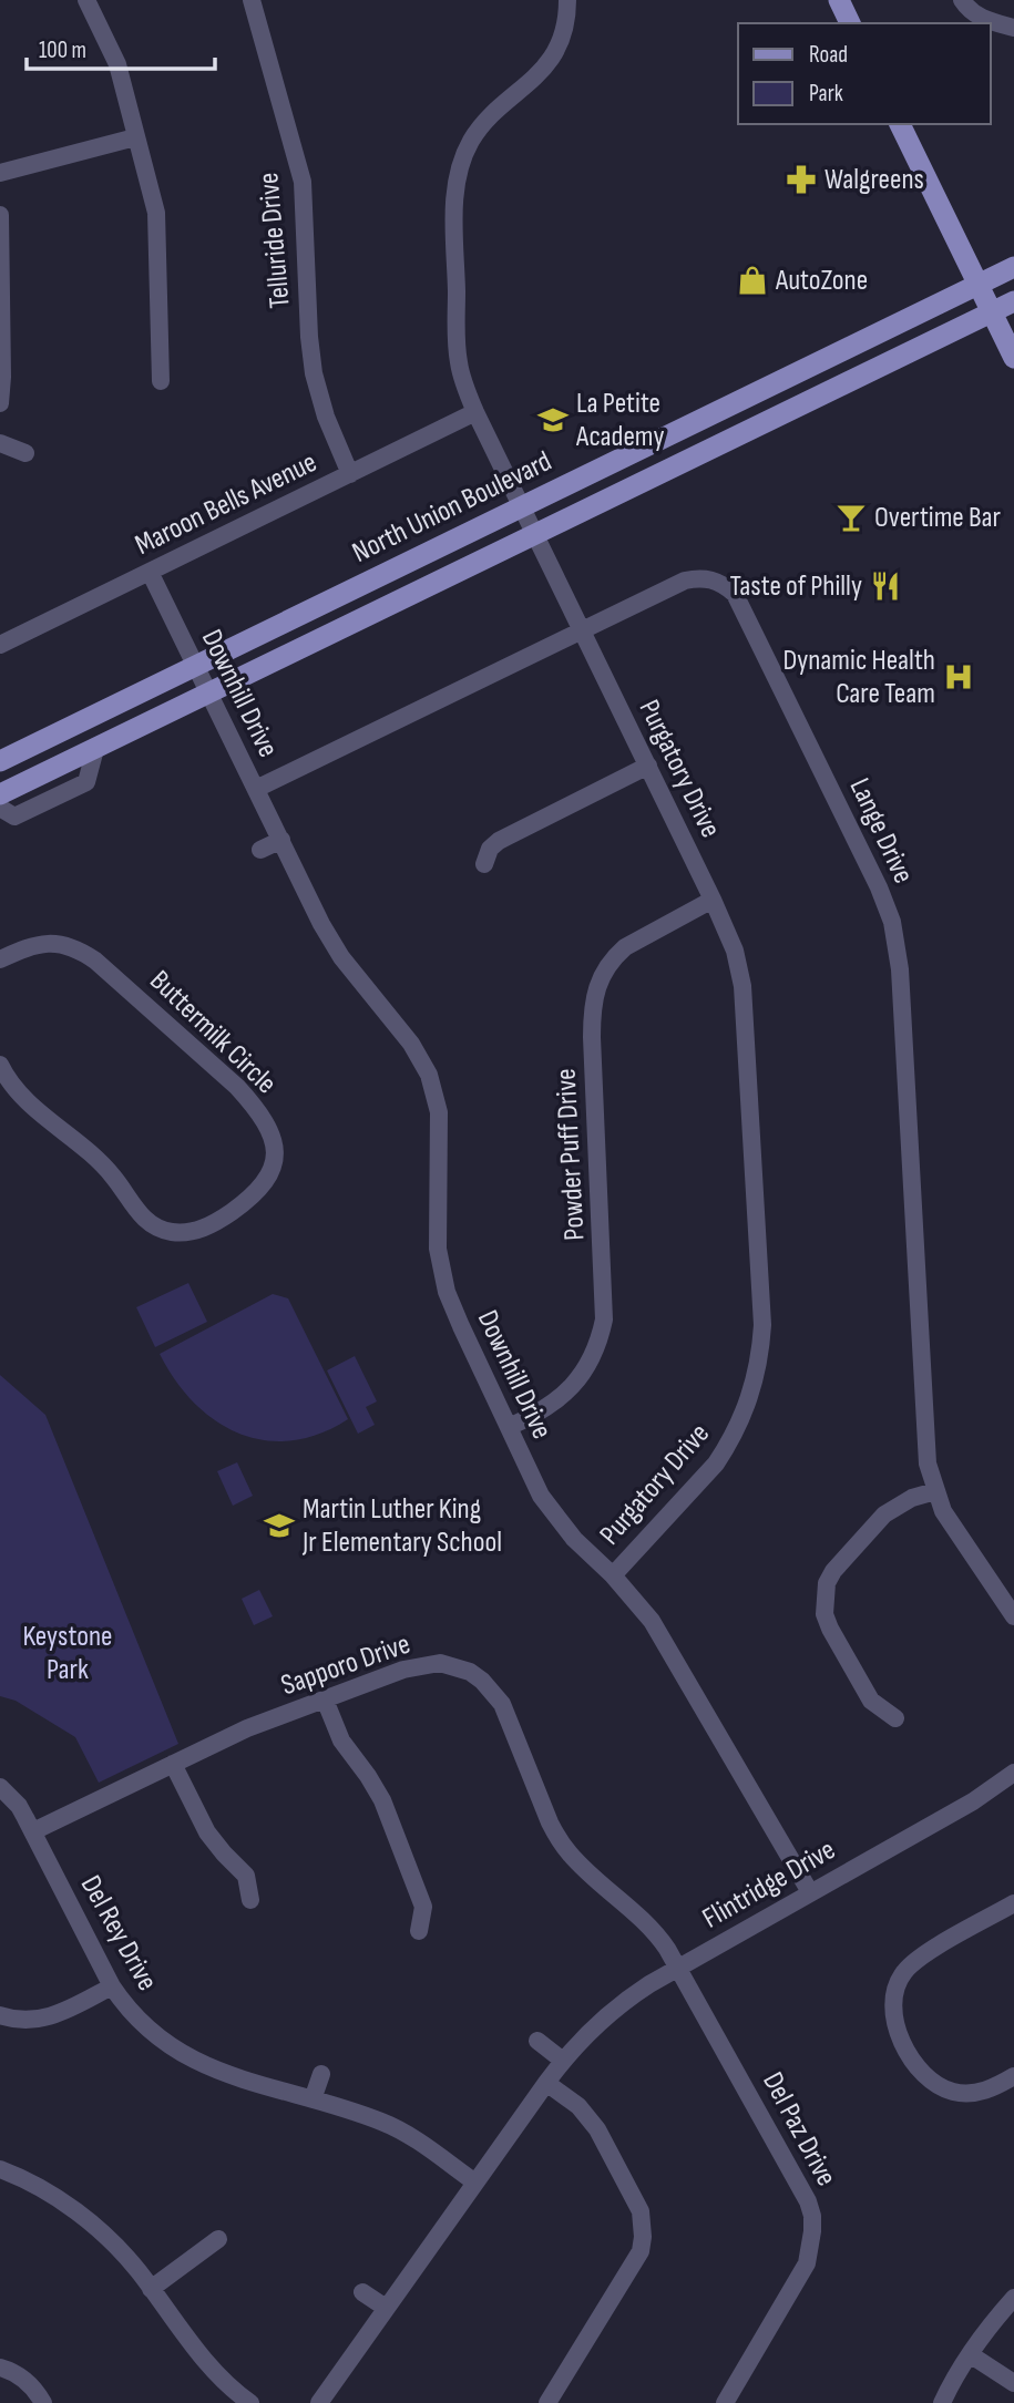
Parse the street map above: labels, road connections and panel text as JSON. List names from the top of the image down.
{
  "streets": {
    "main road": ["North Union Boulevard"],
    "street": [
      "Telluride Drive",
      "Maroon Bells Avenue",
      "Downhill Drive",
      "Purgatory Drive",
      "Lange Drive",
      "Buttermilk Circle",
      "Powder Puff Drive",
      "Sapporo Drive",
      "Flintridge Drive",
      "Del Rey Drive",
      "Del Paz Drive"
    ]
  },
  "crossings": [
    ["Telluride Drive", "Maroon Bells Avenue"],
    ["Maroon Bells Avenue", "Downhill Drive"],
    ["Maroon Bells Avenue", "Purgatory Drive"],
    ["North Union Boulevard", "Downhill Drive"],
    ["North Union Boulevard", "Purgatory Drive"],
    ["Downhill Drive", "Purgatory Drive"],
    ["Downhill Drive", "Lange Drive"],
    ["Downhill Drive", "Powder Puff Drive"],
    ["Downhill Drive", "Flintridge Drive"],
    ["Purgatory Drive", "Lange Drive"],
    ["Purgatory Drive", "Powder Puff Drive"],
    ["Sapporo Drive", "Flintridge Drive"],
    ["Sapporo Drive", "Del Rey Drive"],
    ["Sapporo Drive", "Del Paz Drive"],
    ["Flintridge Drive", "Del Rey Drive"],
    ["Flintridge Drive", "Del Paz Drive"]
  ],
  "parks": ["Keystone Park"],
  "places": {
    "pharmacy": ["Walgreens"],
    "shop": ["AutoZone"],
    "school or university": ["La Petite Academy", "Martin Luther King Jr Elementary School"],
    "bar": ["Overtime Bar"],
    "restaurant": ["Taste of Philly"],
    "hospital": ["Dynamic Health Care Team"]
  },
  "legend": ["Road", "Park"],
  "scale_bar": "100 m"
}
